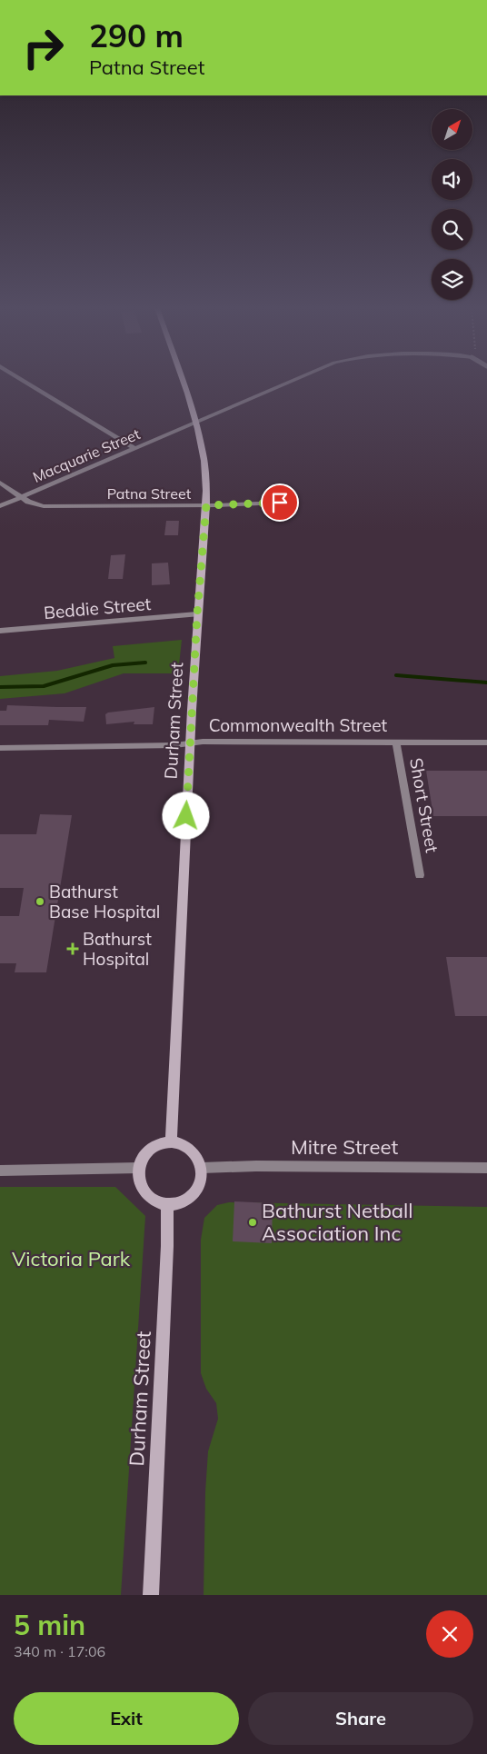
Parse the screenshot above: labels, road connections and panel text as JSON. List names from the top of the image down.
{
  "streets": {
    "main road": ["Durham Street"],
    "street": [
      "Macquarie Street",
      "Patna Street",
      "Beddie Street",
      "Commonwealth Street",
      "Short Street",
      "Mitre Street"
    ]
  },
  "crossings": [
    ["Macquarie Street", "Patna Street"],
    ["Macquarie Street", "Durham Street"],
    ["Patna Street", "Durham Street"],
    ["Beddie Street", "Durham Street"],
    ["Durham Street", "Commonwealth Street"],
    ["Durham Street", "Mitre Street"],
    ["Commonwealth Street", "Short Street"]
  ],
  "parks": ["Victoria Park"],
  "places": {
    "other": ["Bathurst Base Hospital", "Bathurst Netball Association Inc"],
    "health": ["Bathurst Hospital"]
  },
  "north": "top right",
  "page": {
    "turn": ["290 m", "Patna Street"],
    "heading": ["5 min", "340 m · 17:06"],
    "buttons": ["Exit", "Share"]
  }
}
